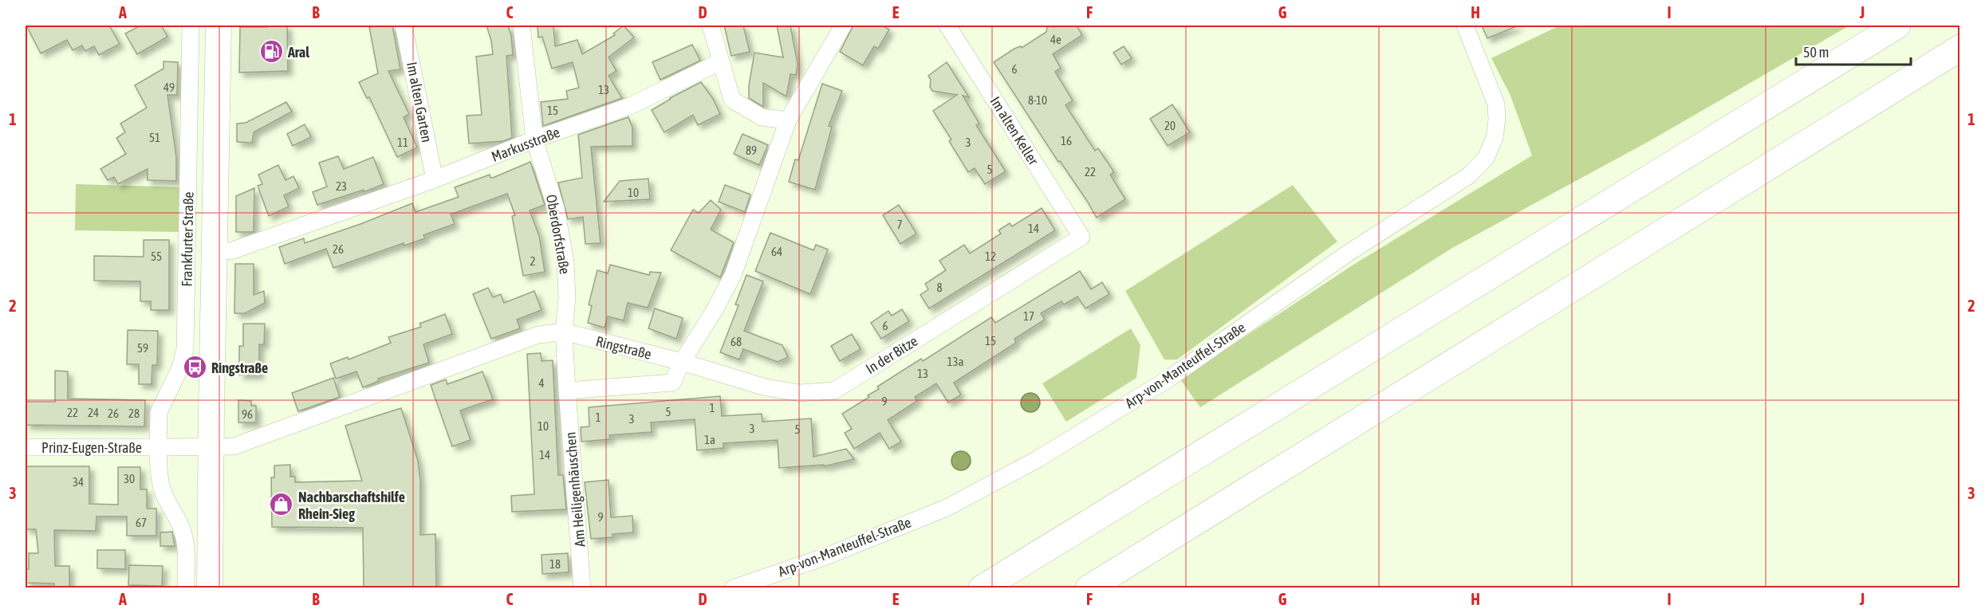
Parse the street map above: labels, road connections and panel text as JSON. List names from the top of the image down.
{
  "streets": {
    "main road": ["Frankfurter Straße"],
    "street": [
      "Im alten Garten",
      "Im alten Keller",
      "Markusstraße",
      "Oberdorfstraße",
      "Ringstraße",
      "In der Bitze",
      "Arp-von-Manteuffel-Straße",
      "Prinz-Eugen-Straße",
      "Am Heiligenhäuschen"
    ]
  },
  "crossings": [
    ["Im alten Garten", "Markusstraße"],
    ["Im alten Keller", "In der Bitze"],
    ["Markusstraße", "Oberdorfstraße"],
    ["Oberdorfstraße", "Ringstraße"],
    ["Oberdorfstraße", "Am Heiligenhäuschen"],
    ["Frankfurter Straße", "Ringstraße"],
    ["Frankfurter Straße", "Prinz-Eugen-Straße"],
    ["Ringstraße", "In der Bitze"],
    ["Ringstraße", "Am Heiligenhäuschen"]
  ],
  "places": {
    "fuel station": ["Aral"],
    "bus stop": ["Ringstraße"],
    "shop": ["Nachbarschaftshilfe Rhein-Sieg"]
  },
  "house_numbers": [
    "4e",
    "6",
    "49",
    "13",
    "8-10",
    "15",
    "20",
    "51",
    "16",
    "11",
    "3",
    "89",
    "5",
    "22",
    "23",
    "10",
    "7",
    "14",
    "26",
    "64",
    "55",
    "12",
    "2",
    "8",
    "17",
    "6",
    "15",
    "68",
    "59",
    "13a",
    "13",
    "4",
    "9",
    "1",
    "5",
    "22",
    "24",
    "26",
    "28",
    "96",
    "1",
    "3",
    "10",
    "3",
    "5",
    "1a",
    "14",
    "30",
    "34",
    "9",
    "67",
    "18"
  ],
  "scale_bar": "50 m",
  "grid": {
    "columns": [
      "A",
      "B",
      "C",
      "D",
      "E",
      "F",
      "G",
      "H",
      "I",
      "J"
    ],
    "rows": ["1", "2", "3"]
  }
}
